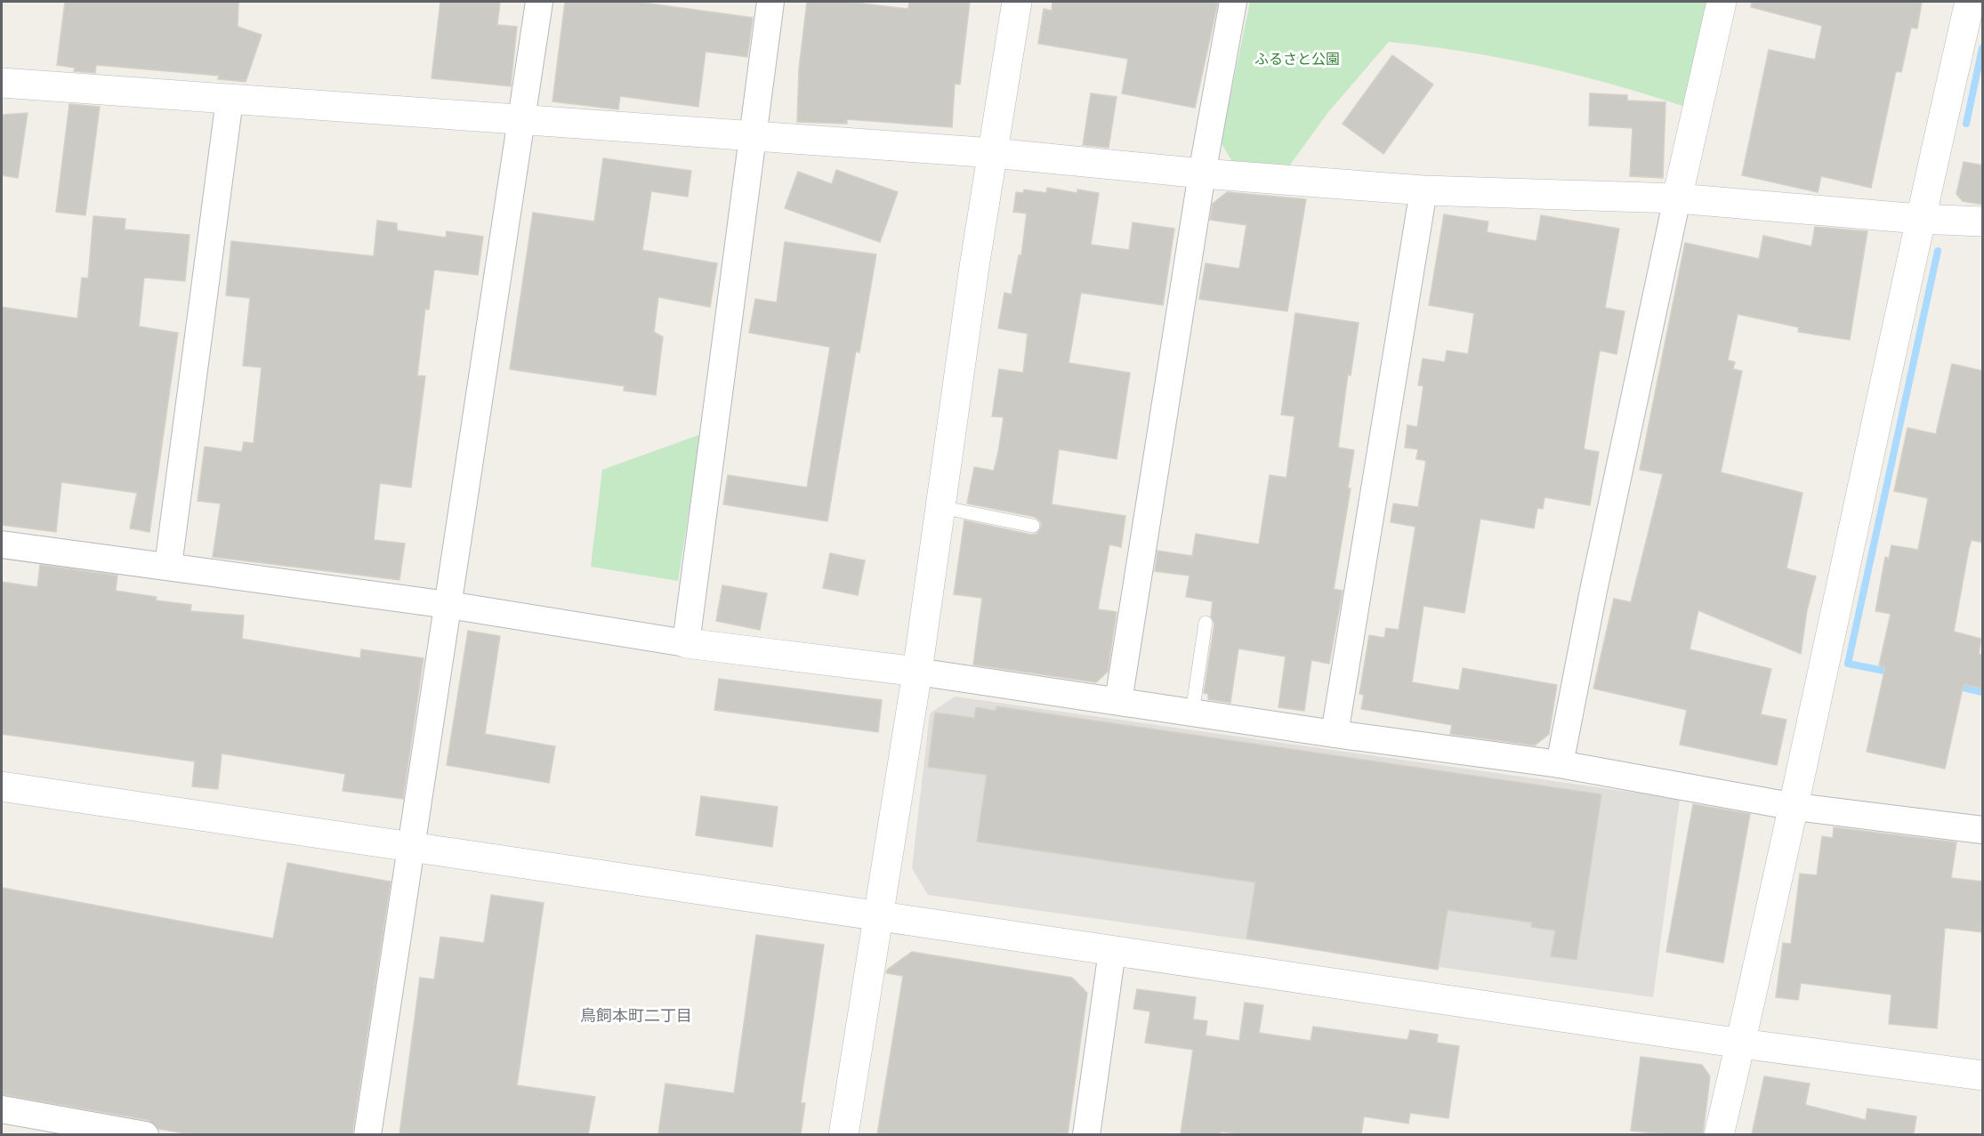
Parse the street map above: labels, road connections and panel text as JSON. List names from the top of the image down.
{
  "districts": ["鳥飼本町二丁目"],
  "parks": ["ふるさと公園"]
}
